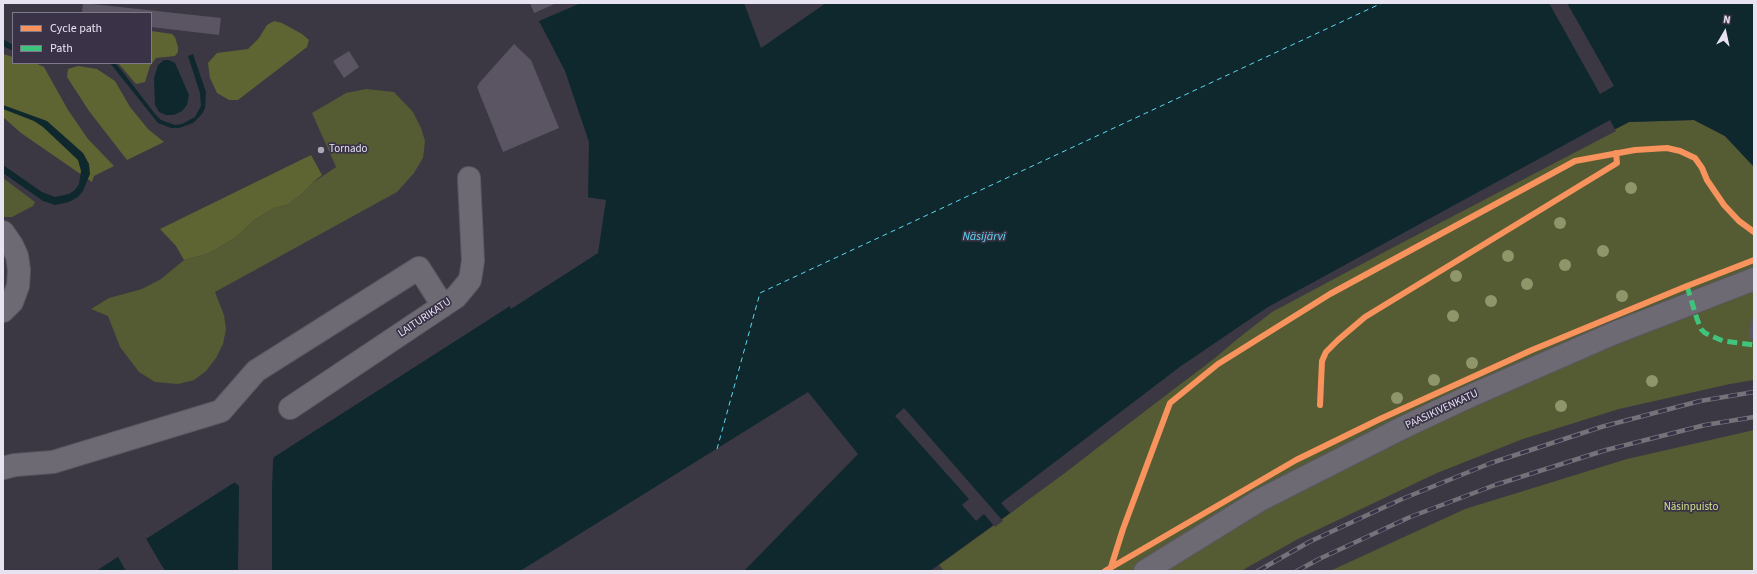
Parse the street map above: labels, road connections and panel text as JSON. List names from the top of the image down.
{
  "streets": {
    "street": ["LAITURIKATU", "PAASIKIVENKATU"]
  },
  "water": ["Näsijärvi"],
  "parks": ["Näsinpuisto"],
  "places": ["Tornado"],
  "legend": ["Cycle path", "Path"],
  "north": "top"
}
